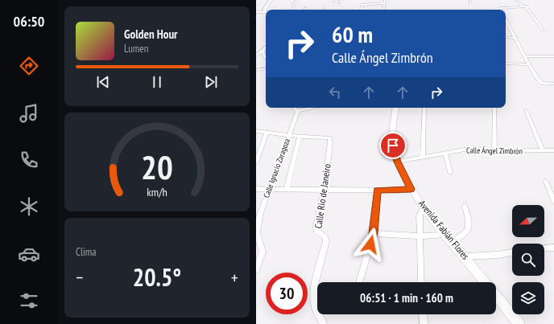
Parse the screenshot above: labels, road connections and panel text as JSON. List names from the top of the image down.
{
  "streets": {
    "main road": ["Avenida Fabián Flores"],
    "street": ["Calle Ángel Zimbrón", "Calle Ignacio Zaragoza", "Calle Río de Janeiro"]
  },
  "crossings": [
    ["Calle Ángel Zimbrón", "Avenida Fabián Flores"]
  ],
  "north": "left",
  "page": {
    "tabs": "06:50",
    "turn": ["60 m", "Calle Ángel Zimbrón"],
    "song": ["Golden Hour", "Lumen"],
    "tile": "Clima",
    "heat": ["−", "20.5°", "+"],
    "limit": "30",
    "trip": "06:51 · 1 min · 160 m",
    "gauge": ["20", "km/h"]
  }
}
